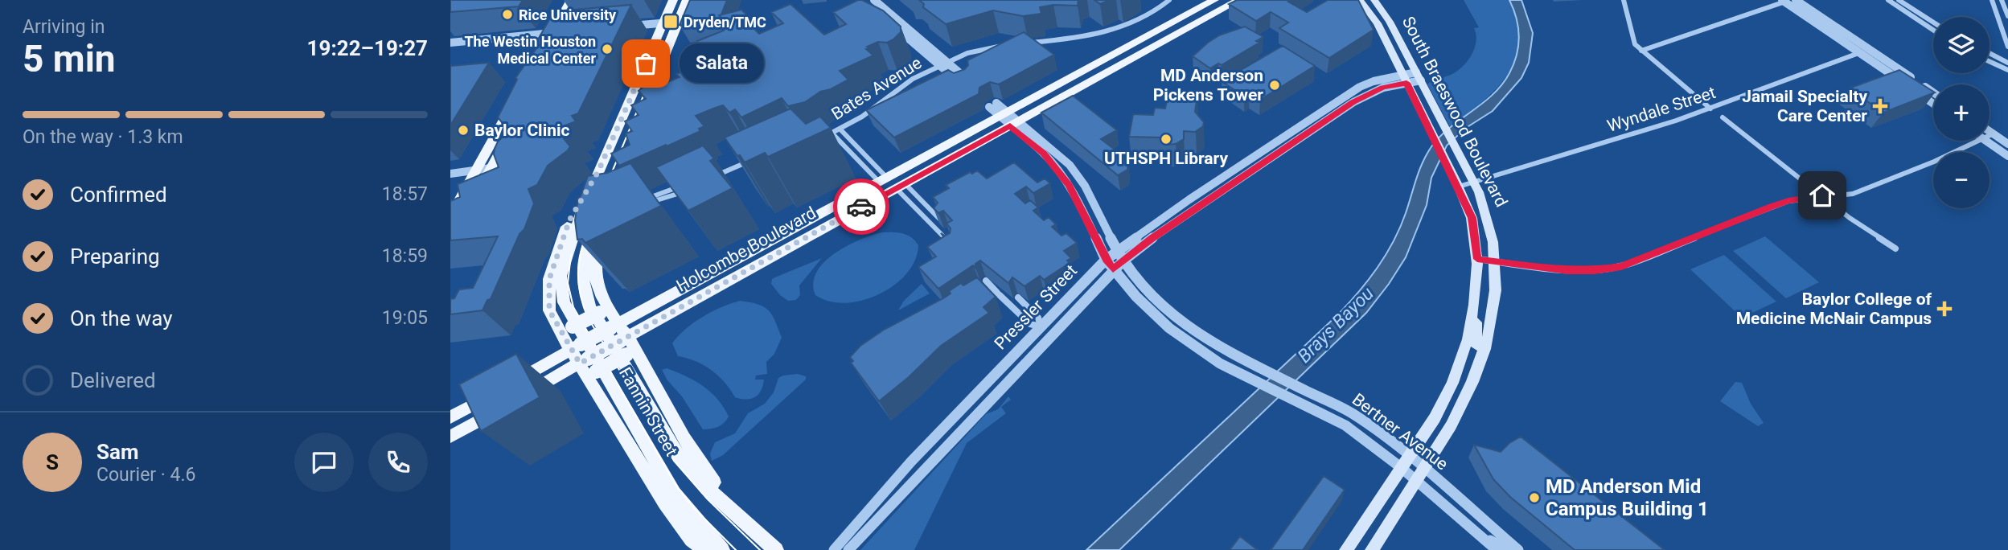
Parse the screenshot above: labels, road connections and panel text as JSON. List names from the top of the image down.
{
  "streets": {
    "main road": ["South Braeswood Boulevard", "Holcombe Boulevard", "Fannin Street"],
    "street": [
      "Bates Avenue",
      "Wyndale Street",
      "Pressler Street",
      "Bertner Avenue"
    ]
  },
  "crossings": [
    ["Wyndale Street", "South Braeswood Boulevard"],
    ["South Braeswood Boulevard", "Pressler Street"],
    ["South Braeswood Boulevard", "Bertner Avenue"],
    ["Holcombe Boulevard", "Bertner Avenue"],
    ["Pressler Street", "Bertner Avenue"]
  ],
  "water": ["Brays Bayou"],
  "places": {
    "other": [
      "Rice University",
      "The Westin Houston Medical Center",
      "Salata",
      "MD Anderson Pickens Tower",
      "Baylor Clinic",
      "UTHSPH Library",
      "MD Anderson Mid Campus Building 1"
    ],
    "transit": ["Dryden/TMC"],
    "health": ["Jamail Specialty Care Center", "Baylor College of Medicine McNair Campus"]
  },
  "page": {
    "heading": ["5 min", "Arriving in", "19:22–19:27"],
    "panel": ["Sam", "Courier · 4.6"],
    "map_buttons": ["+", "−"],
    "bubble": "Salata",
    "bar": "On the way · 1.3 km",
    "list": [
      ["Confirmed", "18:57"],
      ["Preparing", "18:59"],
      ["On the way", "19:05"],
      "Delivered"
    ],
    "round": "S"
  }
}
